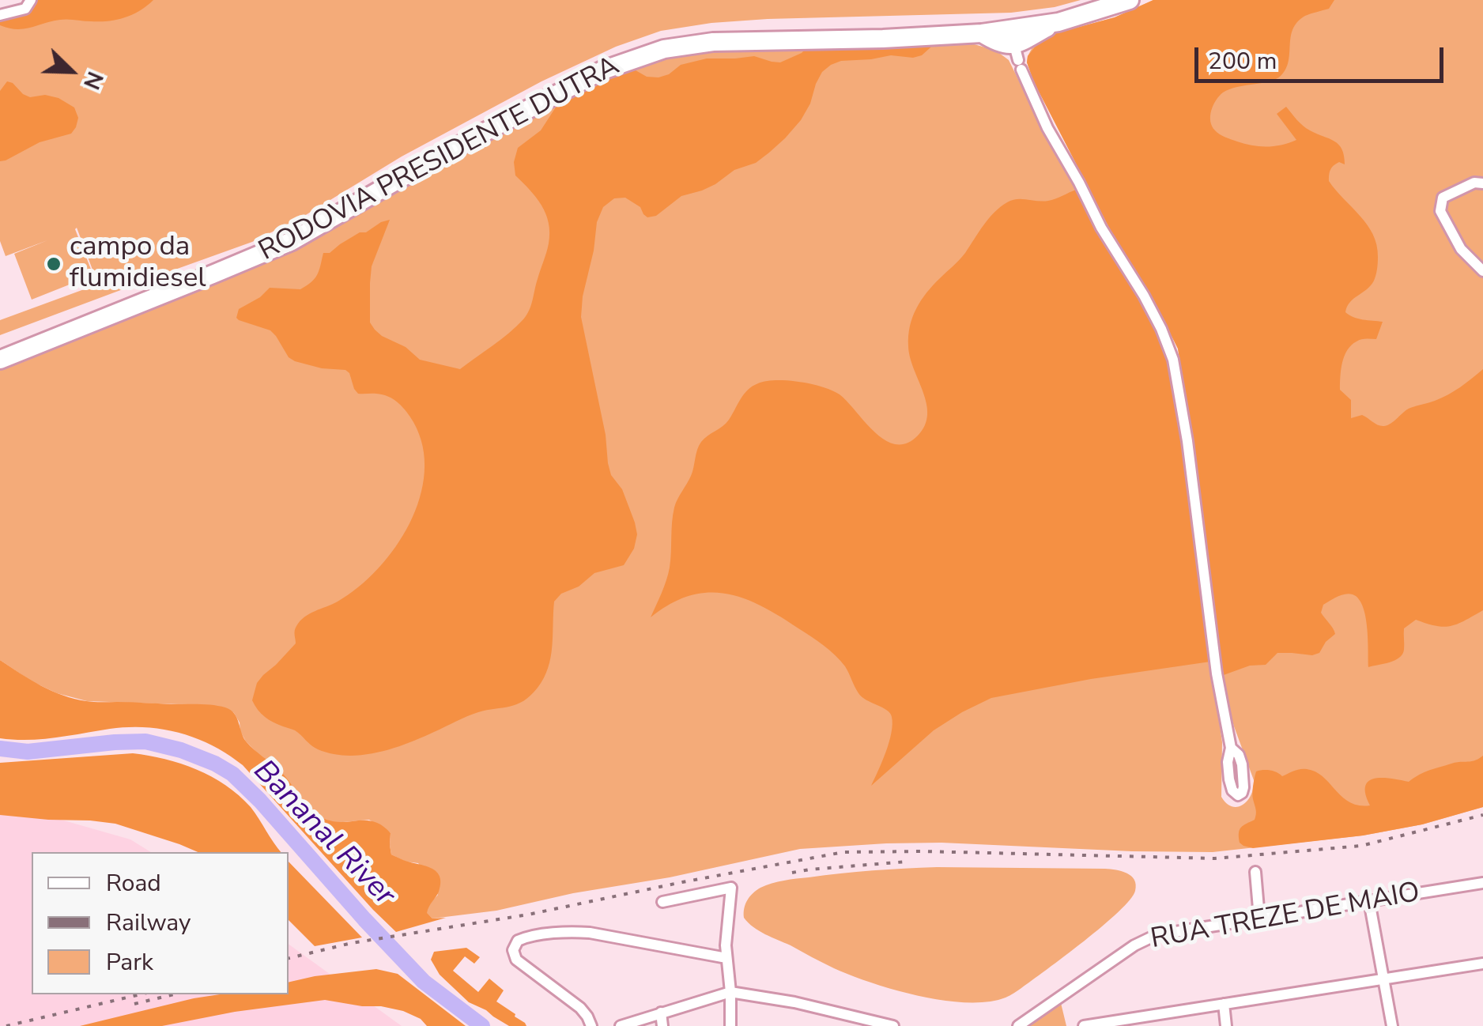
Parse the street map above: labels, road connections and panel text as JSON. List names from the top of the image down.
{
  "streets": {
    "highway": ["RODOVIA PRESIDENTE DUTRA"],
    "street": ["RUA TREZE DE MAIO"]
  },
  "water": ["Bananal River"],
  "places": ["campo da flumidiesel"],
  "legend": ["Road", "Railway", "Park"],
  "scale_bar": "200 m",
  "north": "bottom right"
}
